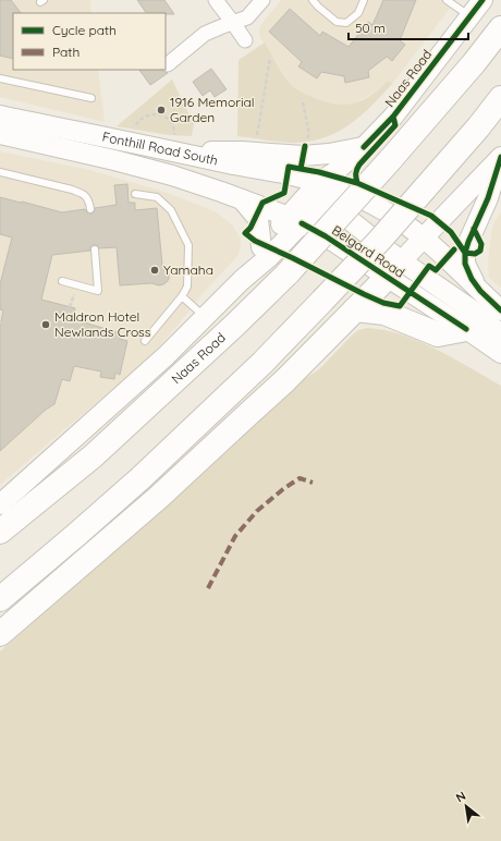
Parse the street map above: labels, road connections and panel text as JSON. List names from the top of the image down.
{
  "streets": {
    "highway": ["Naas Road"],
    "main road": ["Fonthill Road South", "Belgard Road"]
  },
  "crossings": [
    ["Naas Road", "Fonthill Road South"],
    ["Naas Road", "Belgard Road"],
    ["Fonthill Road South", "Belgard Road"]
  ],
  "places": ["1916 Memorial Garden", "Yamaha", "Maldron Hotel Newlands Cross"],
  "legend": ["Cycle path", "Path"],
  "scale_bar": "50 m",
  "north": "top left"
}
